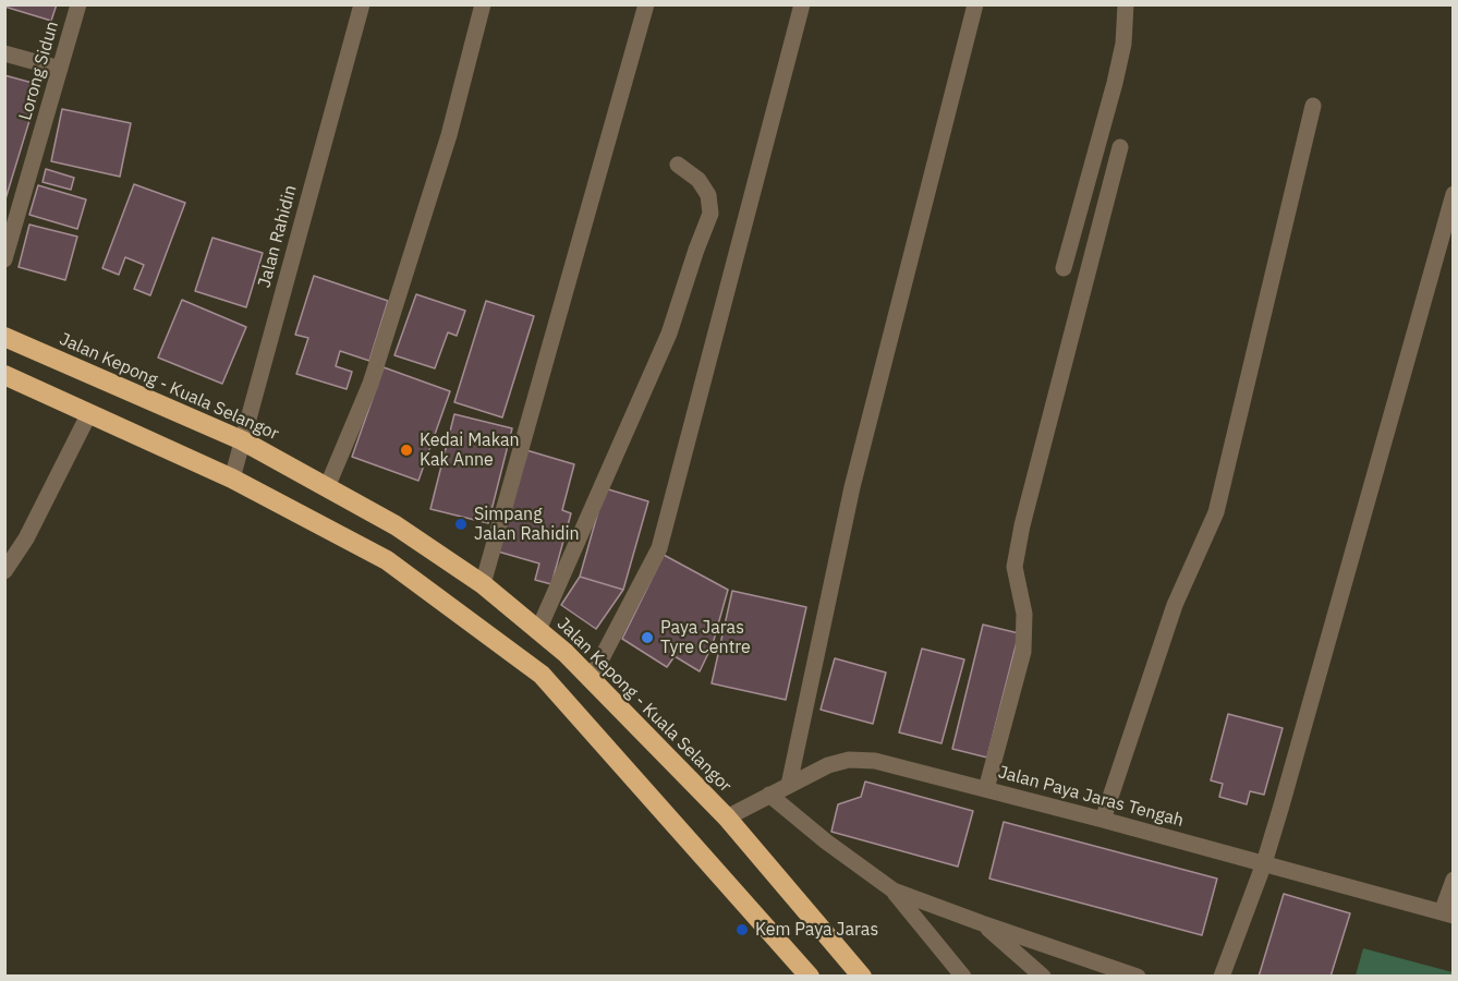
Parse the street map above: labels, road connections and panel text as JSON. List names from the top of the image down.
{
  "streets": {
    "highway": ["Jalan Kepong - Kuala Selangor"],
    "street": ["Lorong Sidun", "Jalan Rahidin", "Jalan Paya Jaras Tengah"]
  },
  "crossings": [
    ["Jalan Rahidin", "Jalan Kepong - Kuala Selangor"],
    ["Jalan Kepong - Kuala Selangor", "Jalan Paya Jaras Tengah"]
  ],
  "places": [
    "Kedai Makan Kak Anne",
    "Simpang Jalan Rahidin",
    "Paya Jaras Tyre Centre",
    "Kem Paya Jaras"
  ]
}
